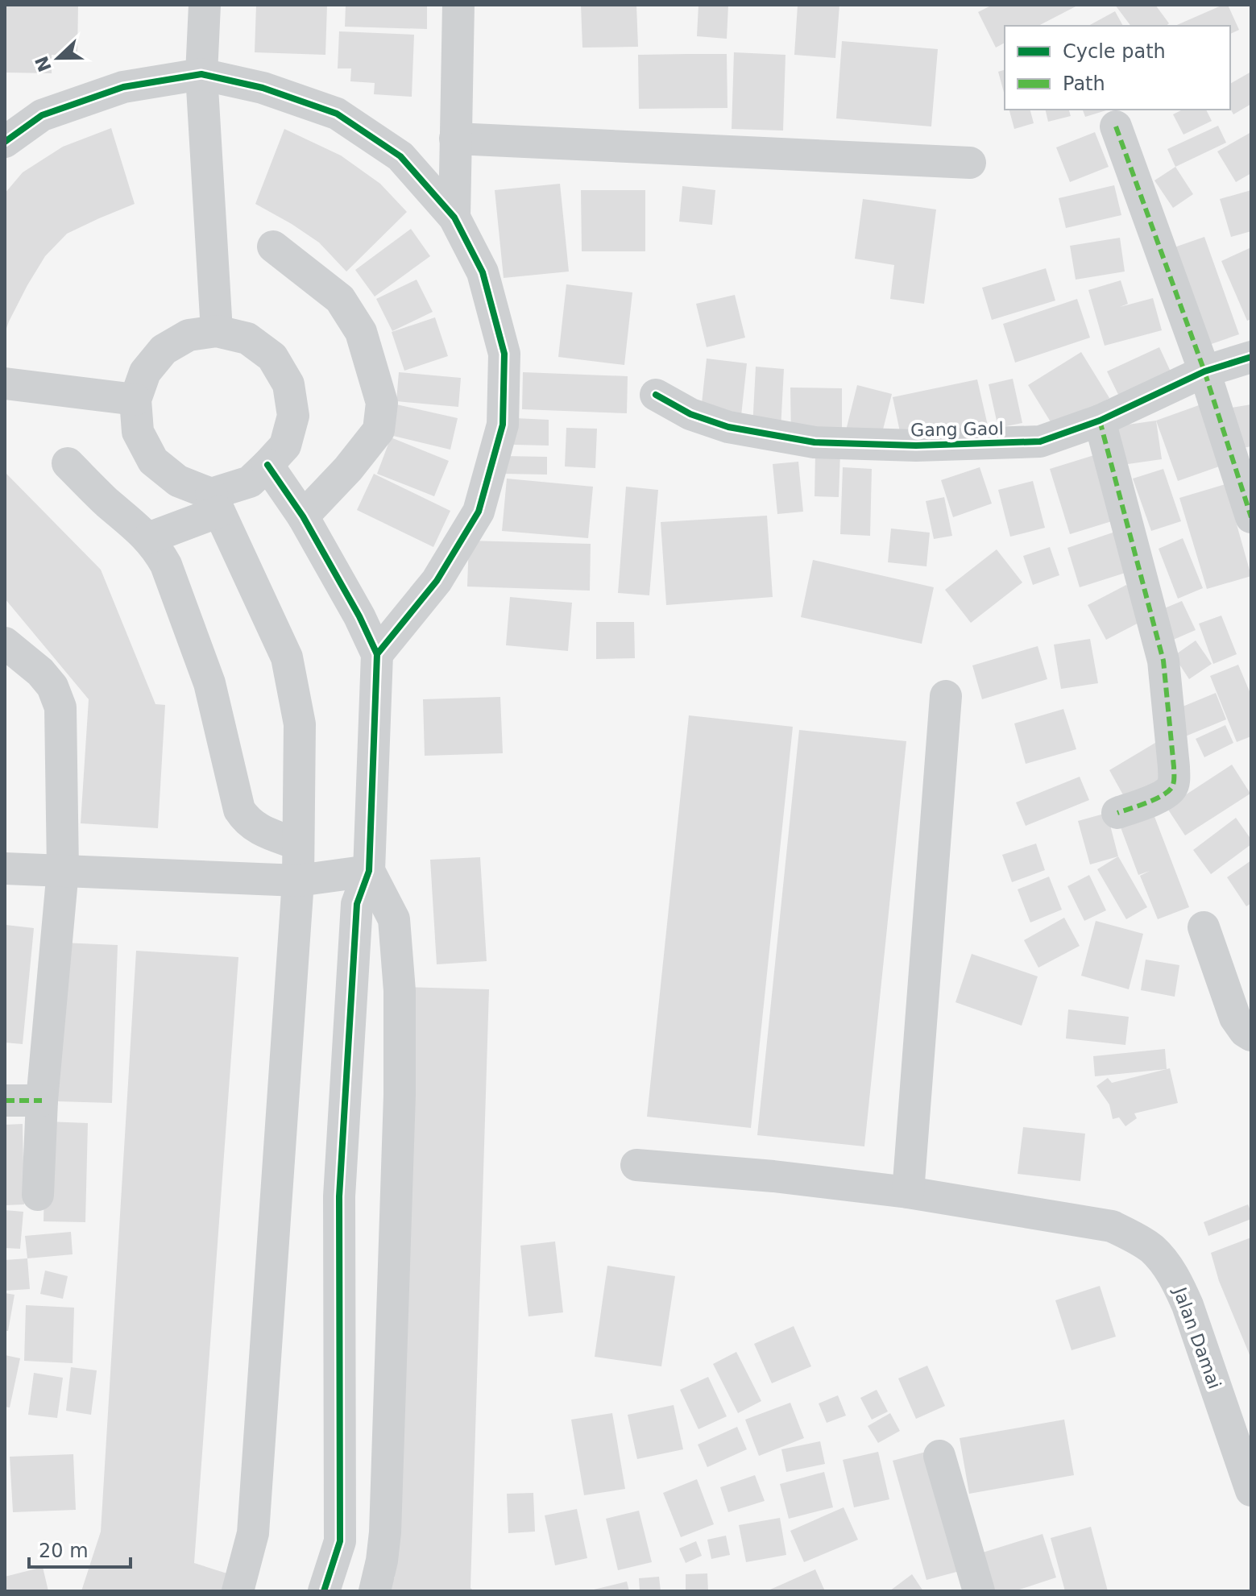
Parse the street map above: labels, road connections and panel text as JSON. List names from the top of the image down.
{
  "streets": {
    "street": ["Gang Gaol", "Jalan Damai"]
  },
  "legend": ["Cycle path", "Path"],
  "scale_bar": "20 m",
  "north": "left"
}
